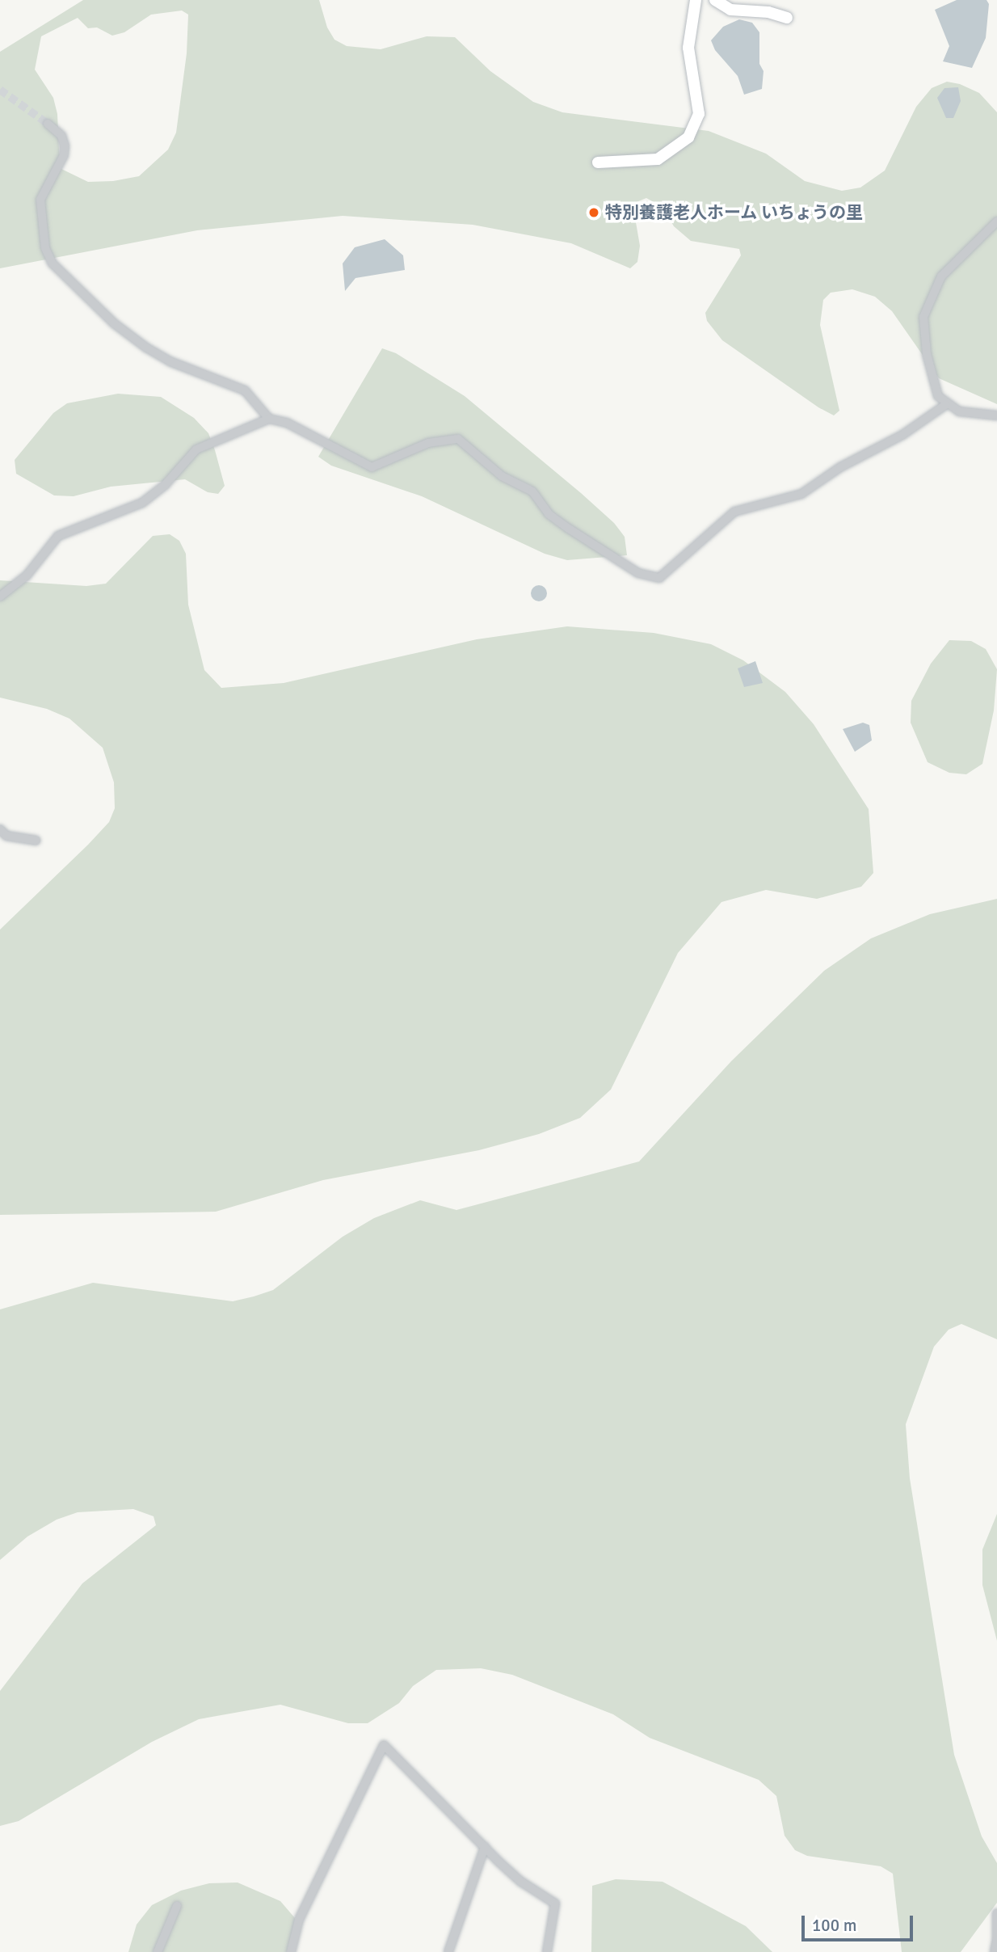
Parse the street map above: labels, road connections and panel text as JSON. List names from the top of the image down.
{
  "places": ["特別養護老人ホーム いちょうの里"],
  "scale_bar": "100 m"
}
